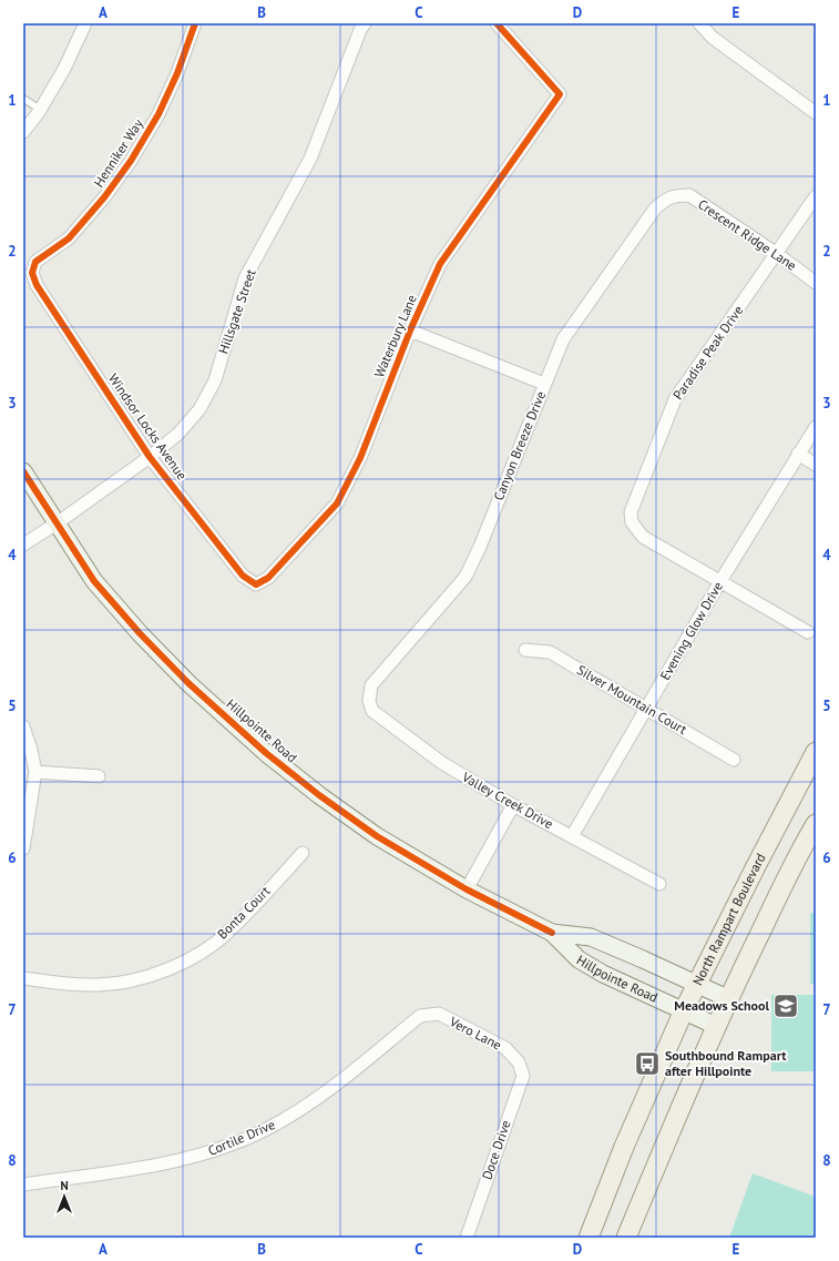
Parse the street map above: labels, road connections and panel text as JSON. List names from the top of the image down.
{
  "streets": {
    "main road": ["North Rampart Boulevard"],
    "street": [
      "Henniker Way",
      "Crescent Ridge Lane",
      "Hillsgate Street",
      "Waterbury Lane",
      "Paradise Peak Drive",
      "Windsor Locks Avenue",
      "Canyon Breeze Drive",
      "Evening Glow Drive",
      "Silver Mountain Court",
      "Hillpointe Road",
      "Valley Creek Drive",
      "Bonta Court",
      "Vero Lane",
      "Cortile Drive",
      "Doce Drive"
    ]
  },
  "crossings": [
    ["Henniker Way", "Windsor Locks Avenue"],
    ["Crescent Ridge Lane", "Paradise Peak Drive"],
    ["Crescent Ridge Lane", "Canyon Breeze Drive"],
    ["Hillsgate Street", "Windsor Locks Avenue"],
    ["Hillsgate Street", "Hillpointe Road"],
    ["Waterbury Lane", "Windsor Locks Avenue"],
    ["Paradise Peak Drive", "Evening Glow Drive"],
    ["Canyon Breeze Drive", "Valley Creek Drive"],
    ["Evening Glow Drive", "Silver Mountain Court"],
    ["Evening Glow Drive", "Valley Creek Drive"],
    ["Hillpointe Road", "North Rampart Boulevard"],
    ["Vero Lane", "Cortile Drive"],
    ["Vero Lane", "Doce Drive"]
  ],
  "places": {
    "school or university": ["Meadows School"],
    "bus stop": ["Southbound Rampart after Hillpointe"]
  },
  "north": "top",
  "grid": {
    "columns": [
      "A",
      "B",
      "C",
      "D",
      "E"
    ],
    "rows": [
      "1",
      "2",
      "3",
      "4",
      "5",
      "6",
      "7",
      "8"
    ]
  }
}
